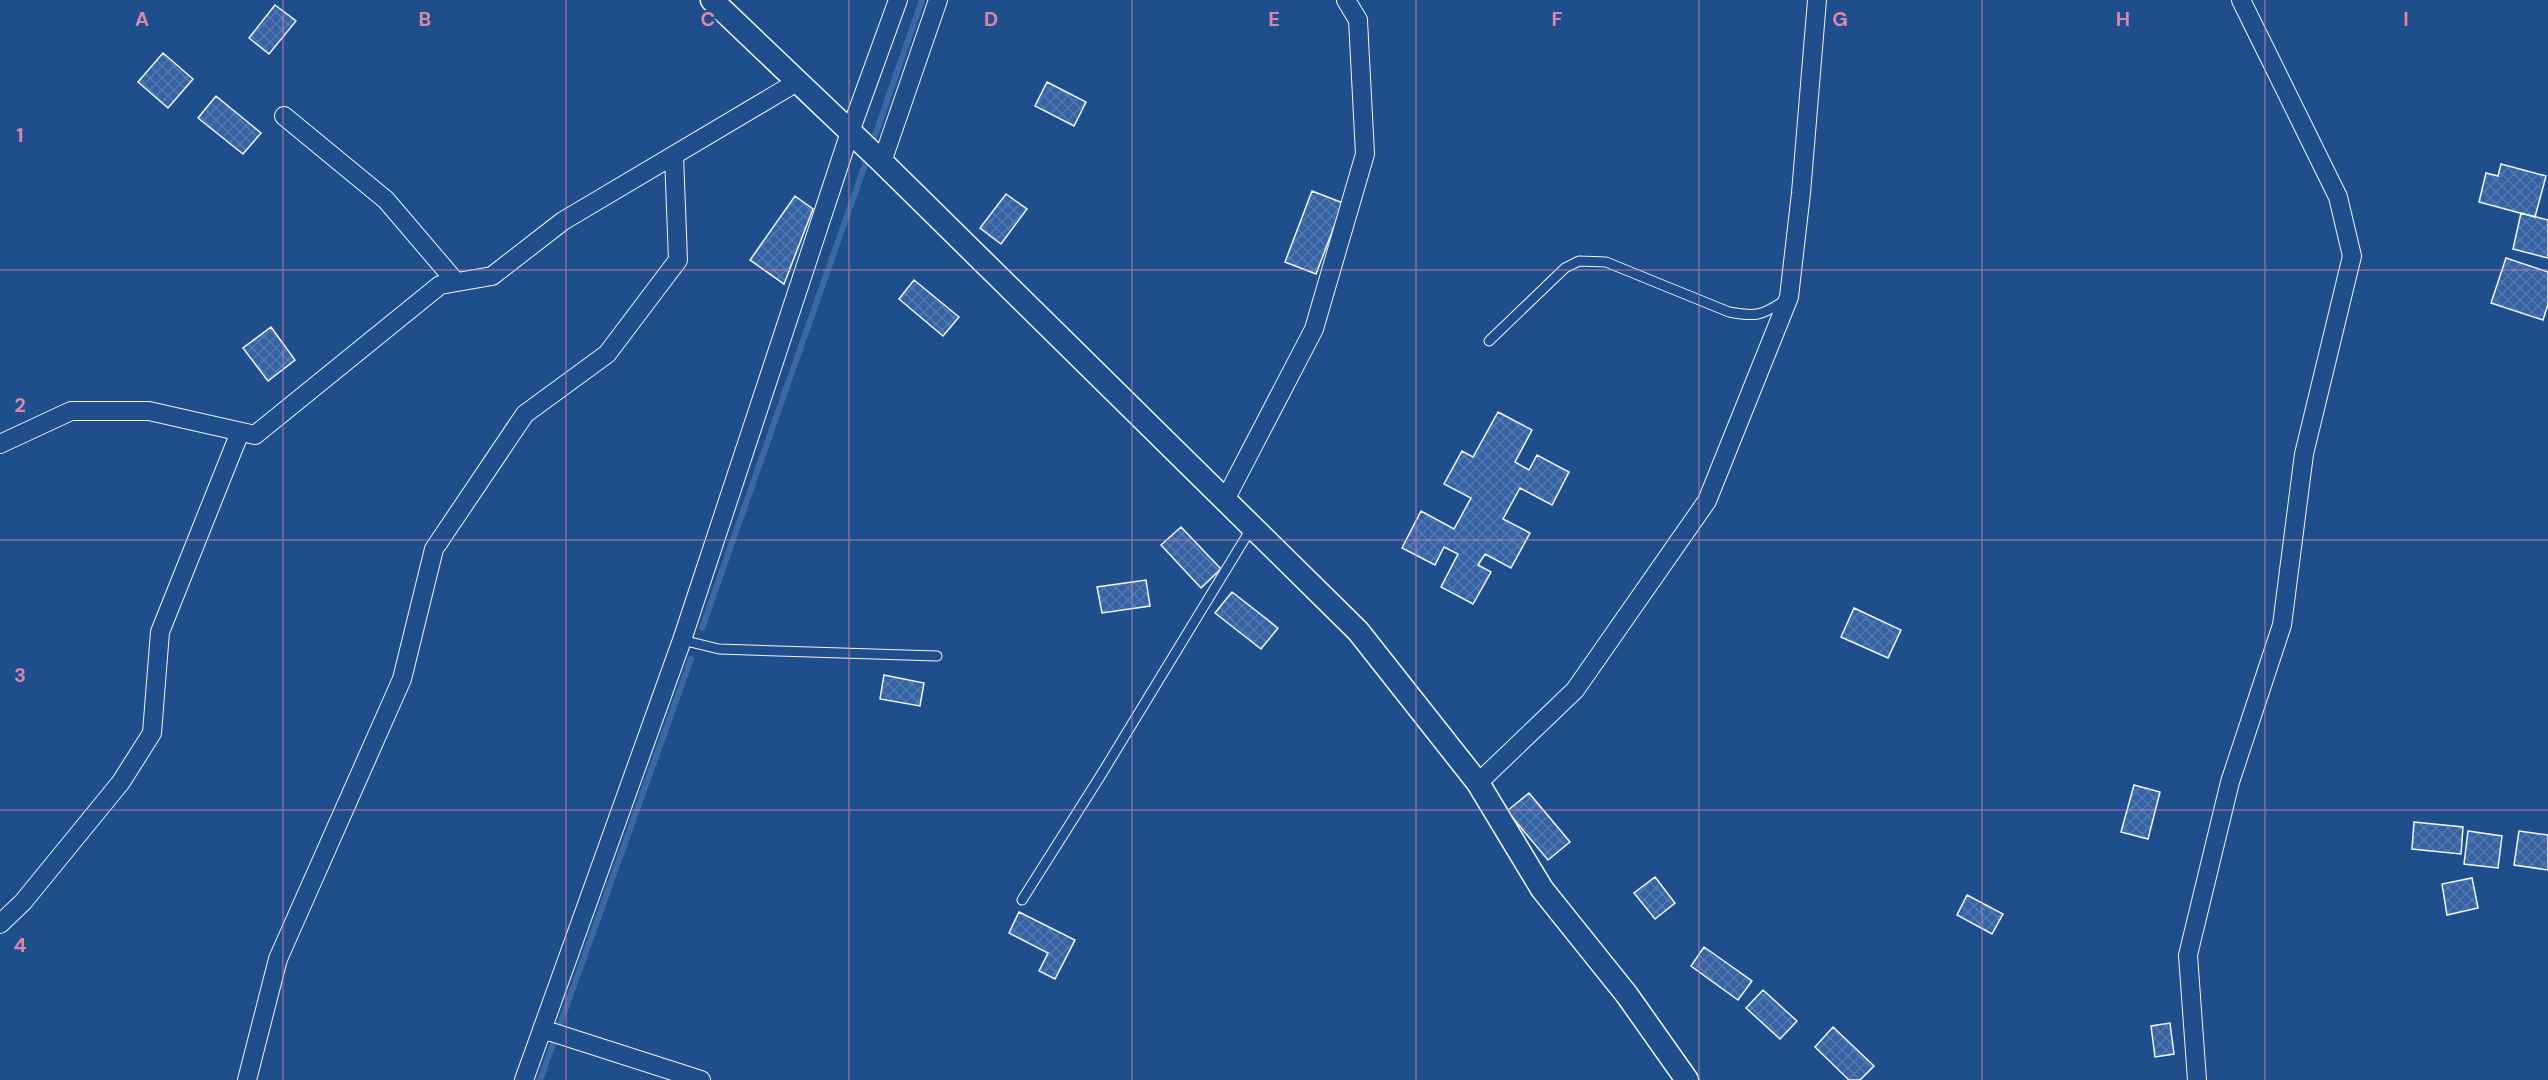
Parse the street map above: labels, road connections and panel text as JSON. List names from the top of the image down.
{
  "grid": {
    "columns": [
      "A",
      "B",
      "C",
      "D",
      "E",
      "F",
      "G",
      "H",
      "I"
    ],
    "rows": [
      "1",
      "2",
      "3",
      "4"
    ]
  }
}
